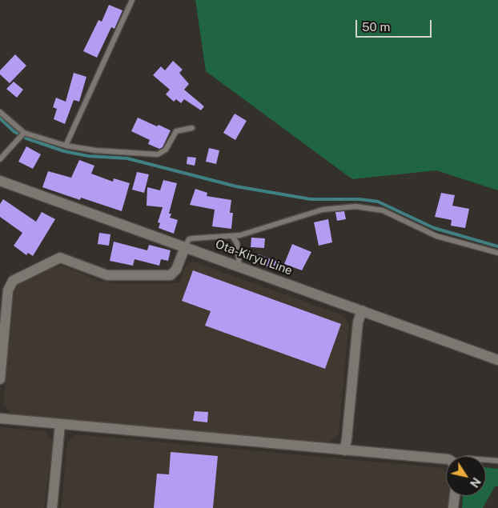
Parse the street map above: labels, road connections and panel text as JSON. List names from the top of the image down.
{
  "streets": {
    "street": ["Ota-Kiryu Line"]
  },
  "scale_bar": "50 m",
  "north": "bottom right"
}
